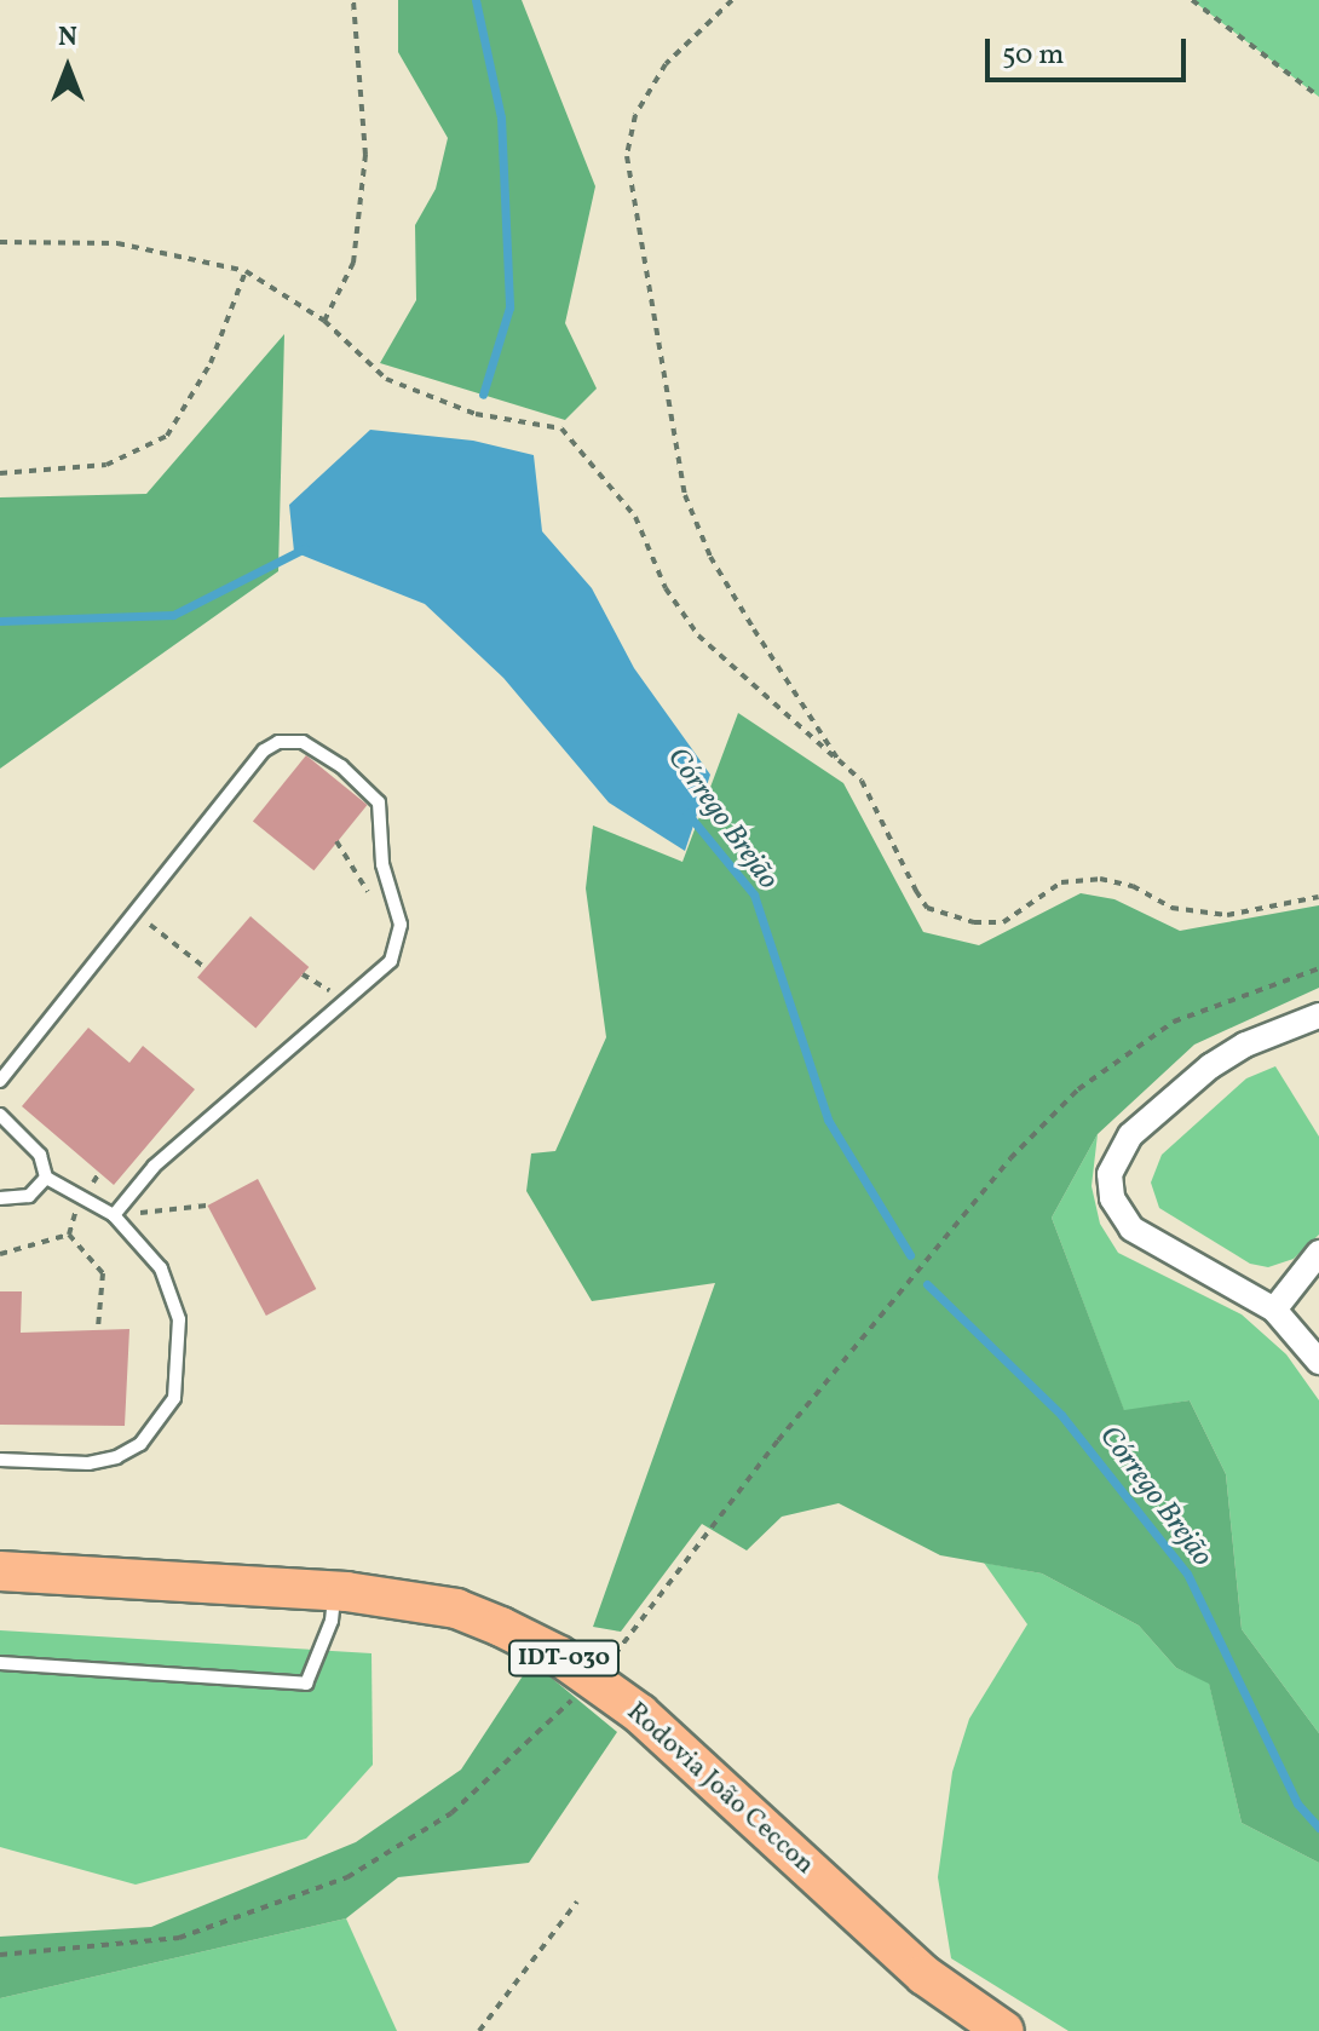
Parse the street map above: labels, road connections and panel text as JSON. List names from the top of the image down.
{
  "streets": {
    "main road": ["IDT-030", "Rodovia João Ceccon"]
  },
  "water": ["Córrego Brejão"],
  "scale_bar": "50 m",
  "north": "top"
}
